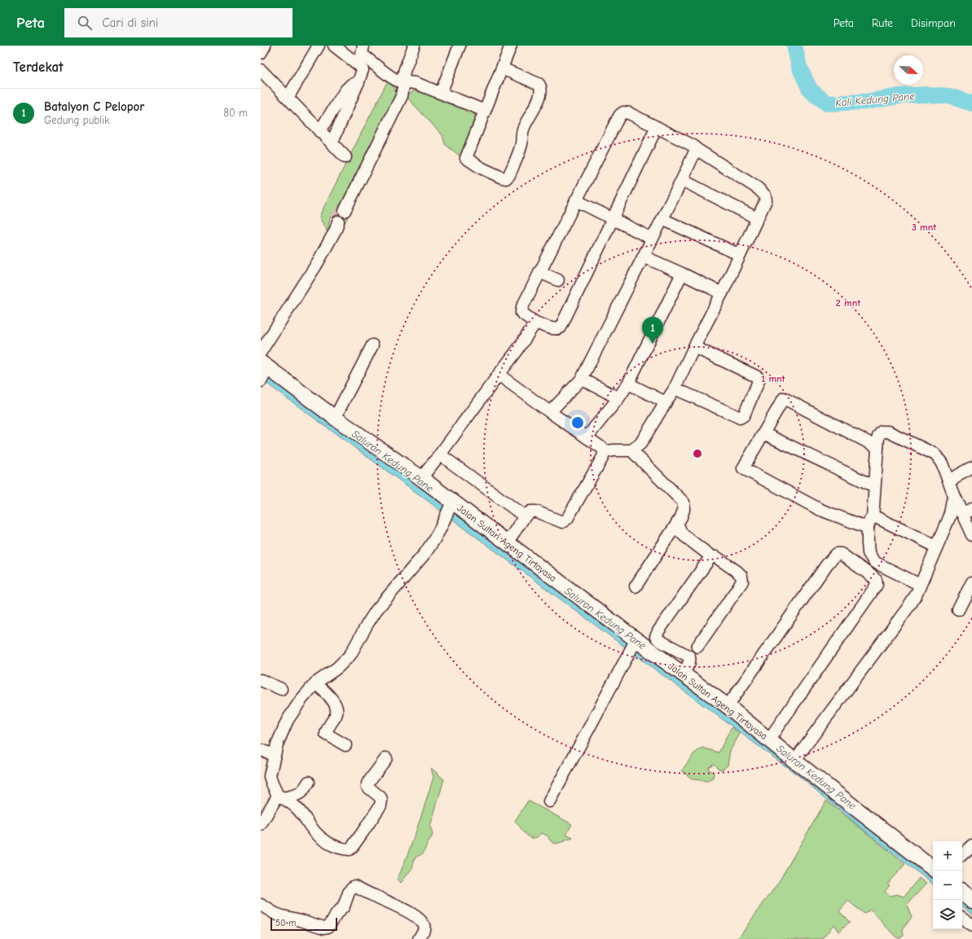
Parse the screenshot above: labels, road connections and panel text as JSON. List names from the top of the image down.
{
  "streets": {
    "main road": ["Jalan Sultan Ageng Tirtayasa"]
  },
  "water": ["Kali Kedung Pane", "Saluran Kedung Pane"],
  "scale_bar": "50 m",
  "north": "bottom right",
  "page": {
    "header": "Peta",
    "search": "Cari di sini",
    "nav": ["Peta", "Rute", "Disimpan"],
    "heading": "Terdekat",
    "list": [
      {
        "mark": "1",
        "name": "Batalyon C Pelopor",
        "note": "Gedung publik",
        "value": "80 m"
      }
    ],
    "pins": "1",
    "map_buttons": ["+", "−"],
    "scale": "50 m"
  },
  "rings": ["3 mnt", "2 mnt", "1 mnt"]
}
